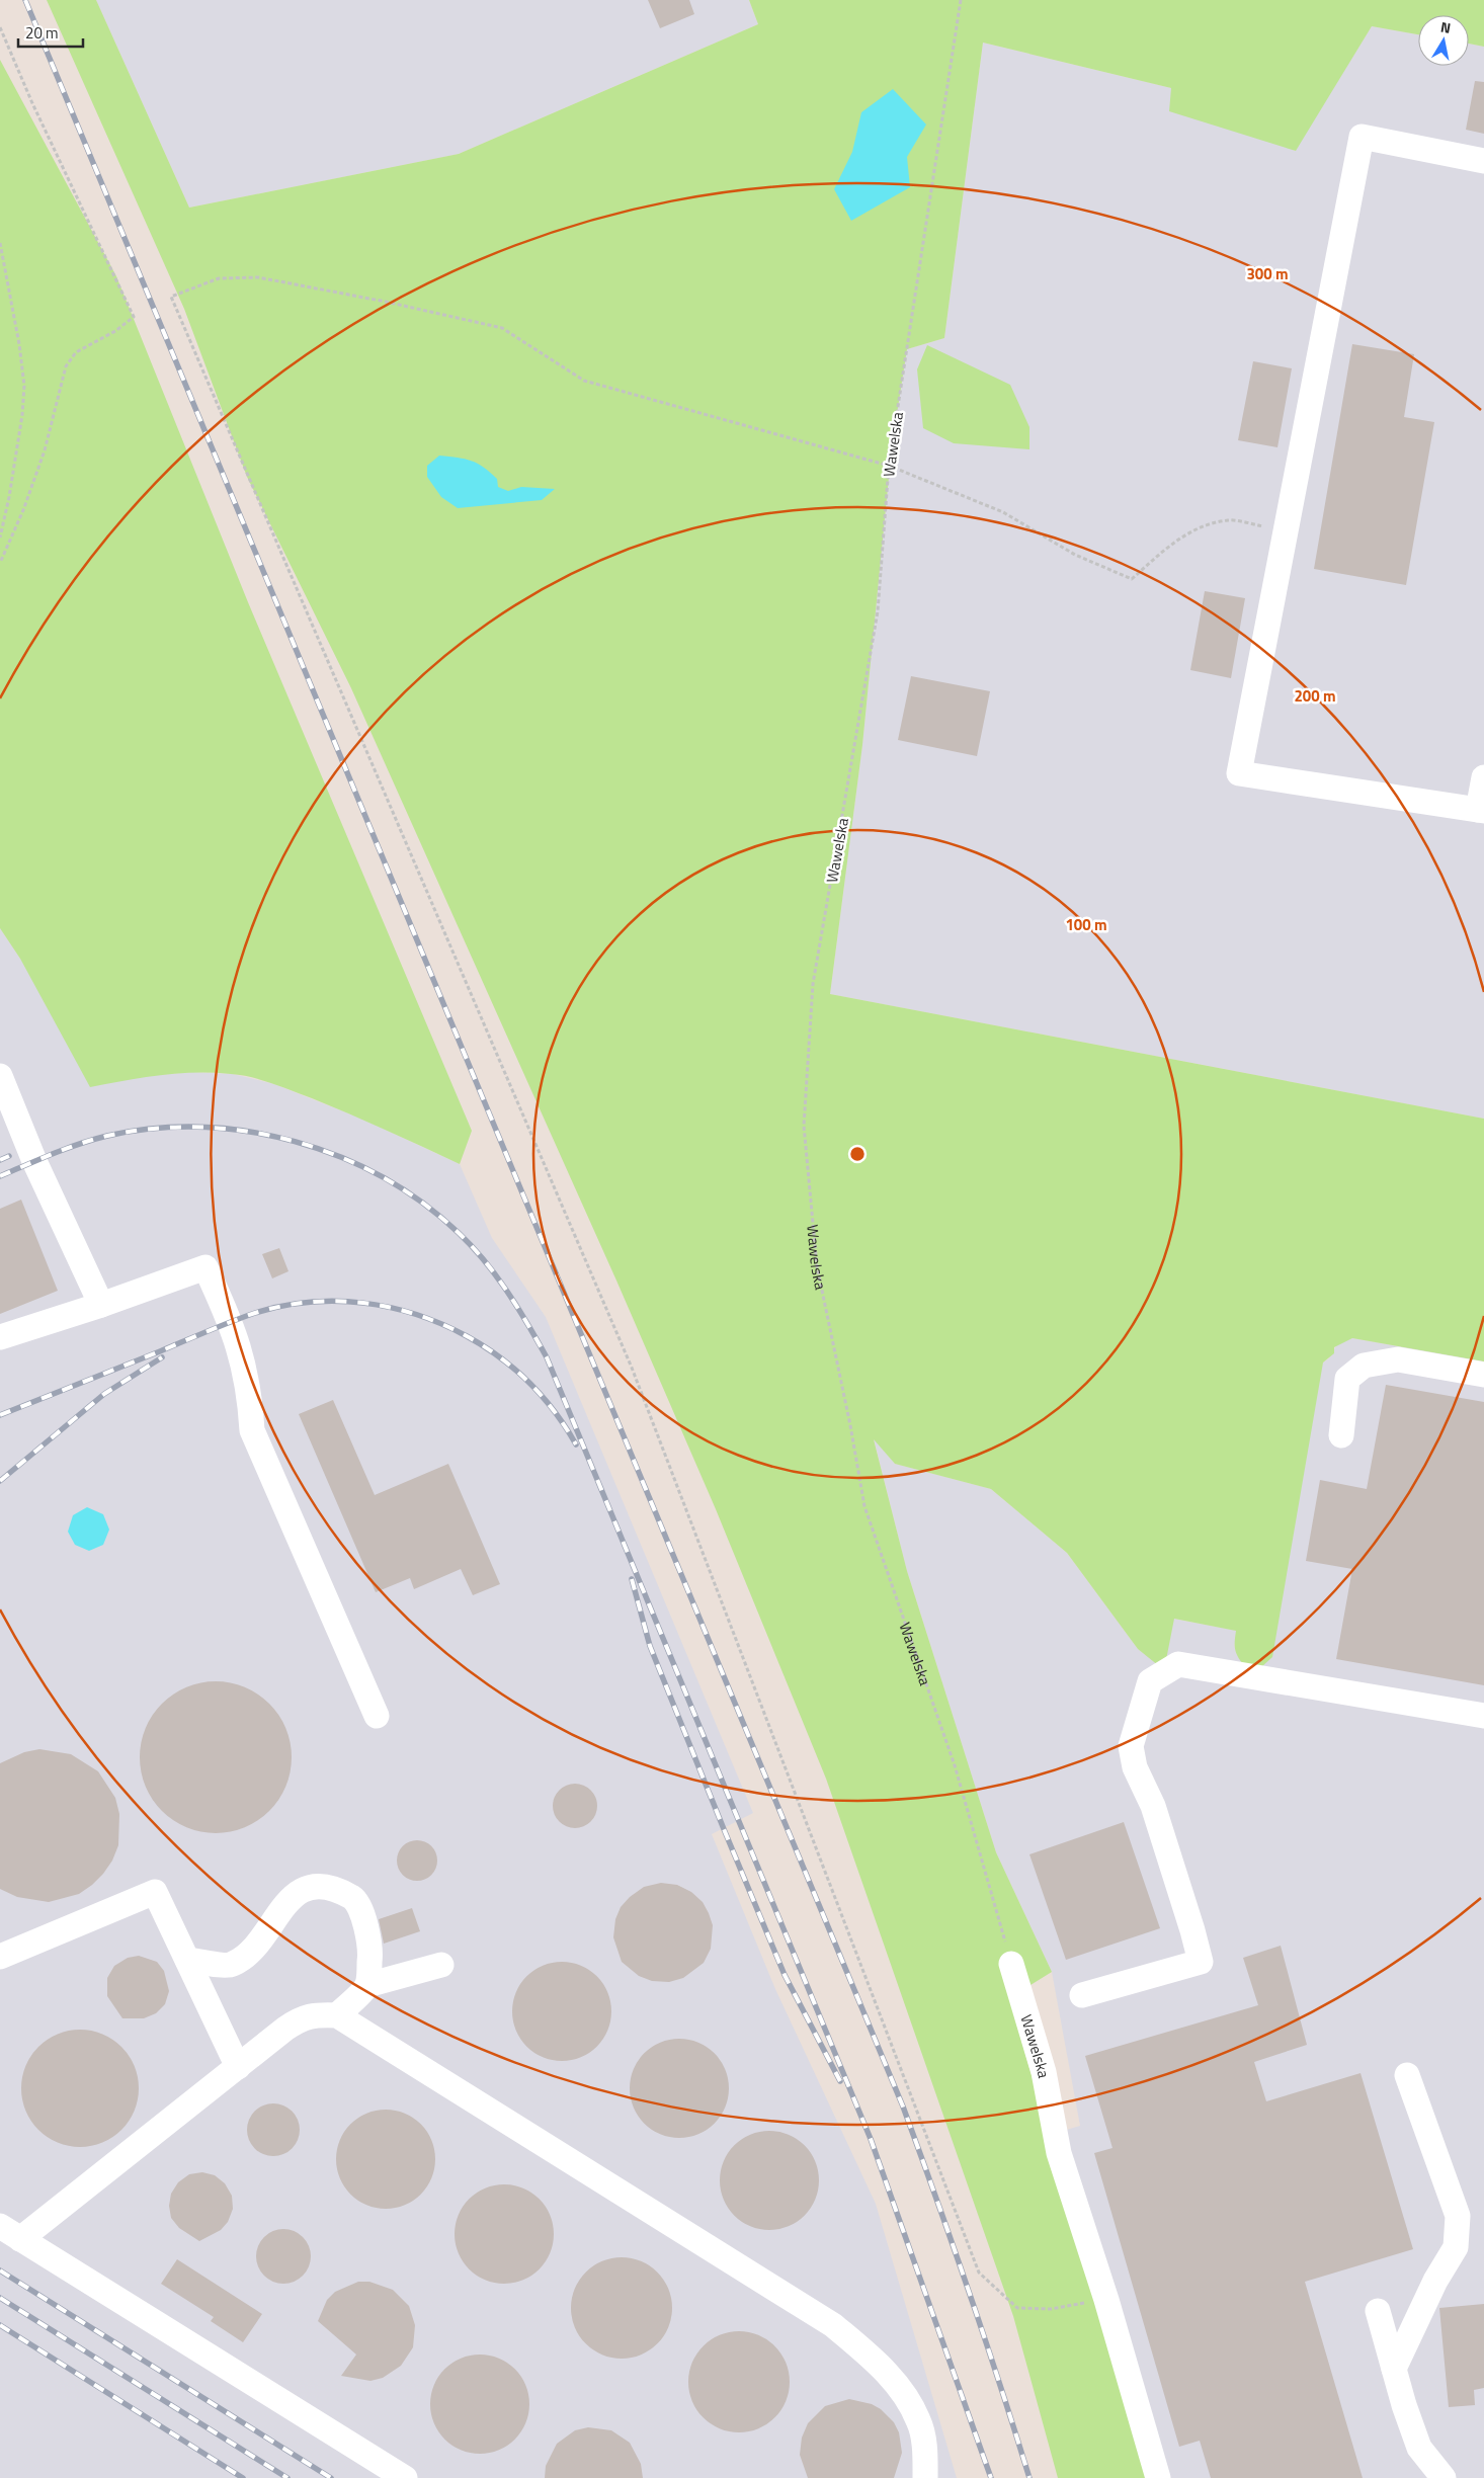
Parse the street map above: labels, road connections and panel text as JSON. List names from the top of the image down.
{
  "streets": {
    "lane": ["Wawelska"]
  },
  "scale_bar": "20 m",
  "north": "top",
  "rings": ["300 m", "200 m", "100 m"]
}
